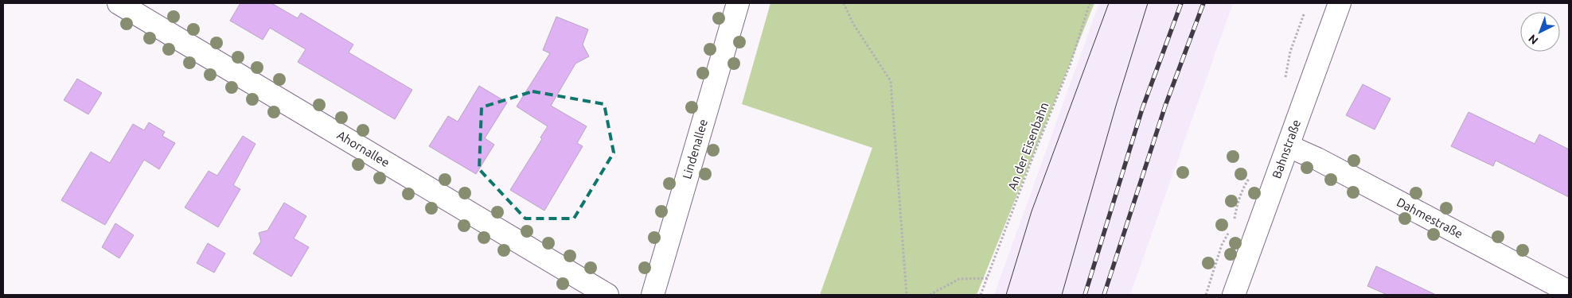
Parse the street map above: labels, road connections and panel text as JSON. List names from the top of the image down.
{
  "streets": {
    "street": [
      "Ahornallee",
      "Lindenallee",
      "Bahnstraße",
      "Dahmestraße"
    ],
    "path": ["An der Eisenbahn"]
  },
  "crossings": [
    ["Bahnstraße", "Dahmestraße"]
  ],
  "north": "bottom left"
}
